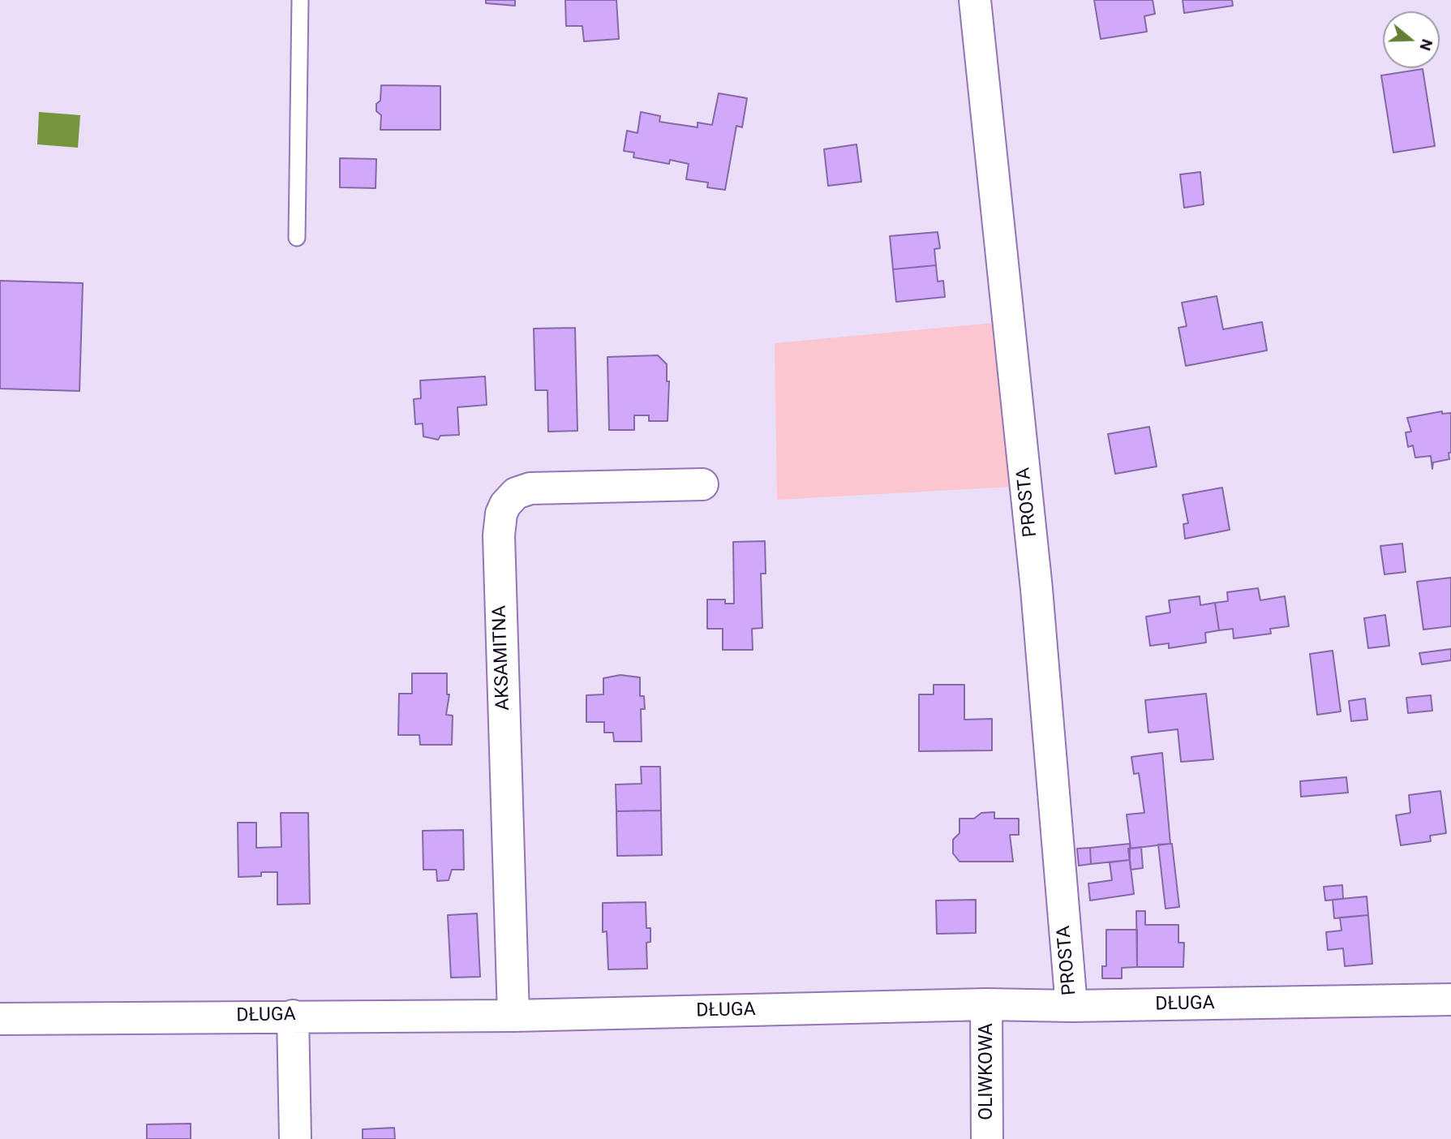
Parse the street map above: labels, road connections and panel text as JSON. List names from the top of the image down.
{
  "streets": {
    "street": [
      "PROSTA",
      "AKSAMITNA",
      "DŁUGA",
      "OLIWKOWA"
    ]
  },
  "crossings": [
    ["PROSTA", "DŁUGA"],
    ["AKSAMITNA", "DŁUGA"],
    ["DŁUGA", "OLIWKOWA"]
  ],
  "north": "right"
}
